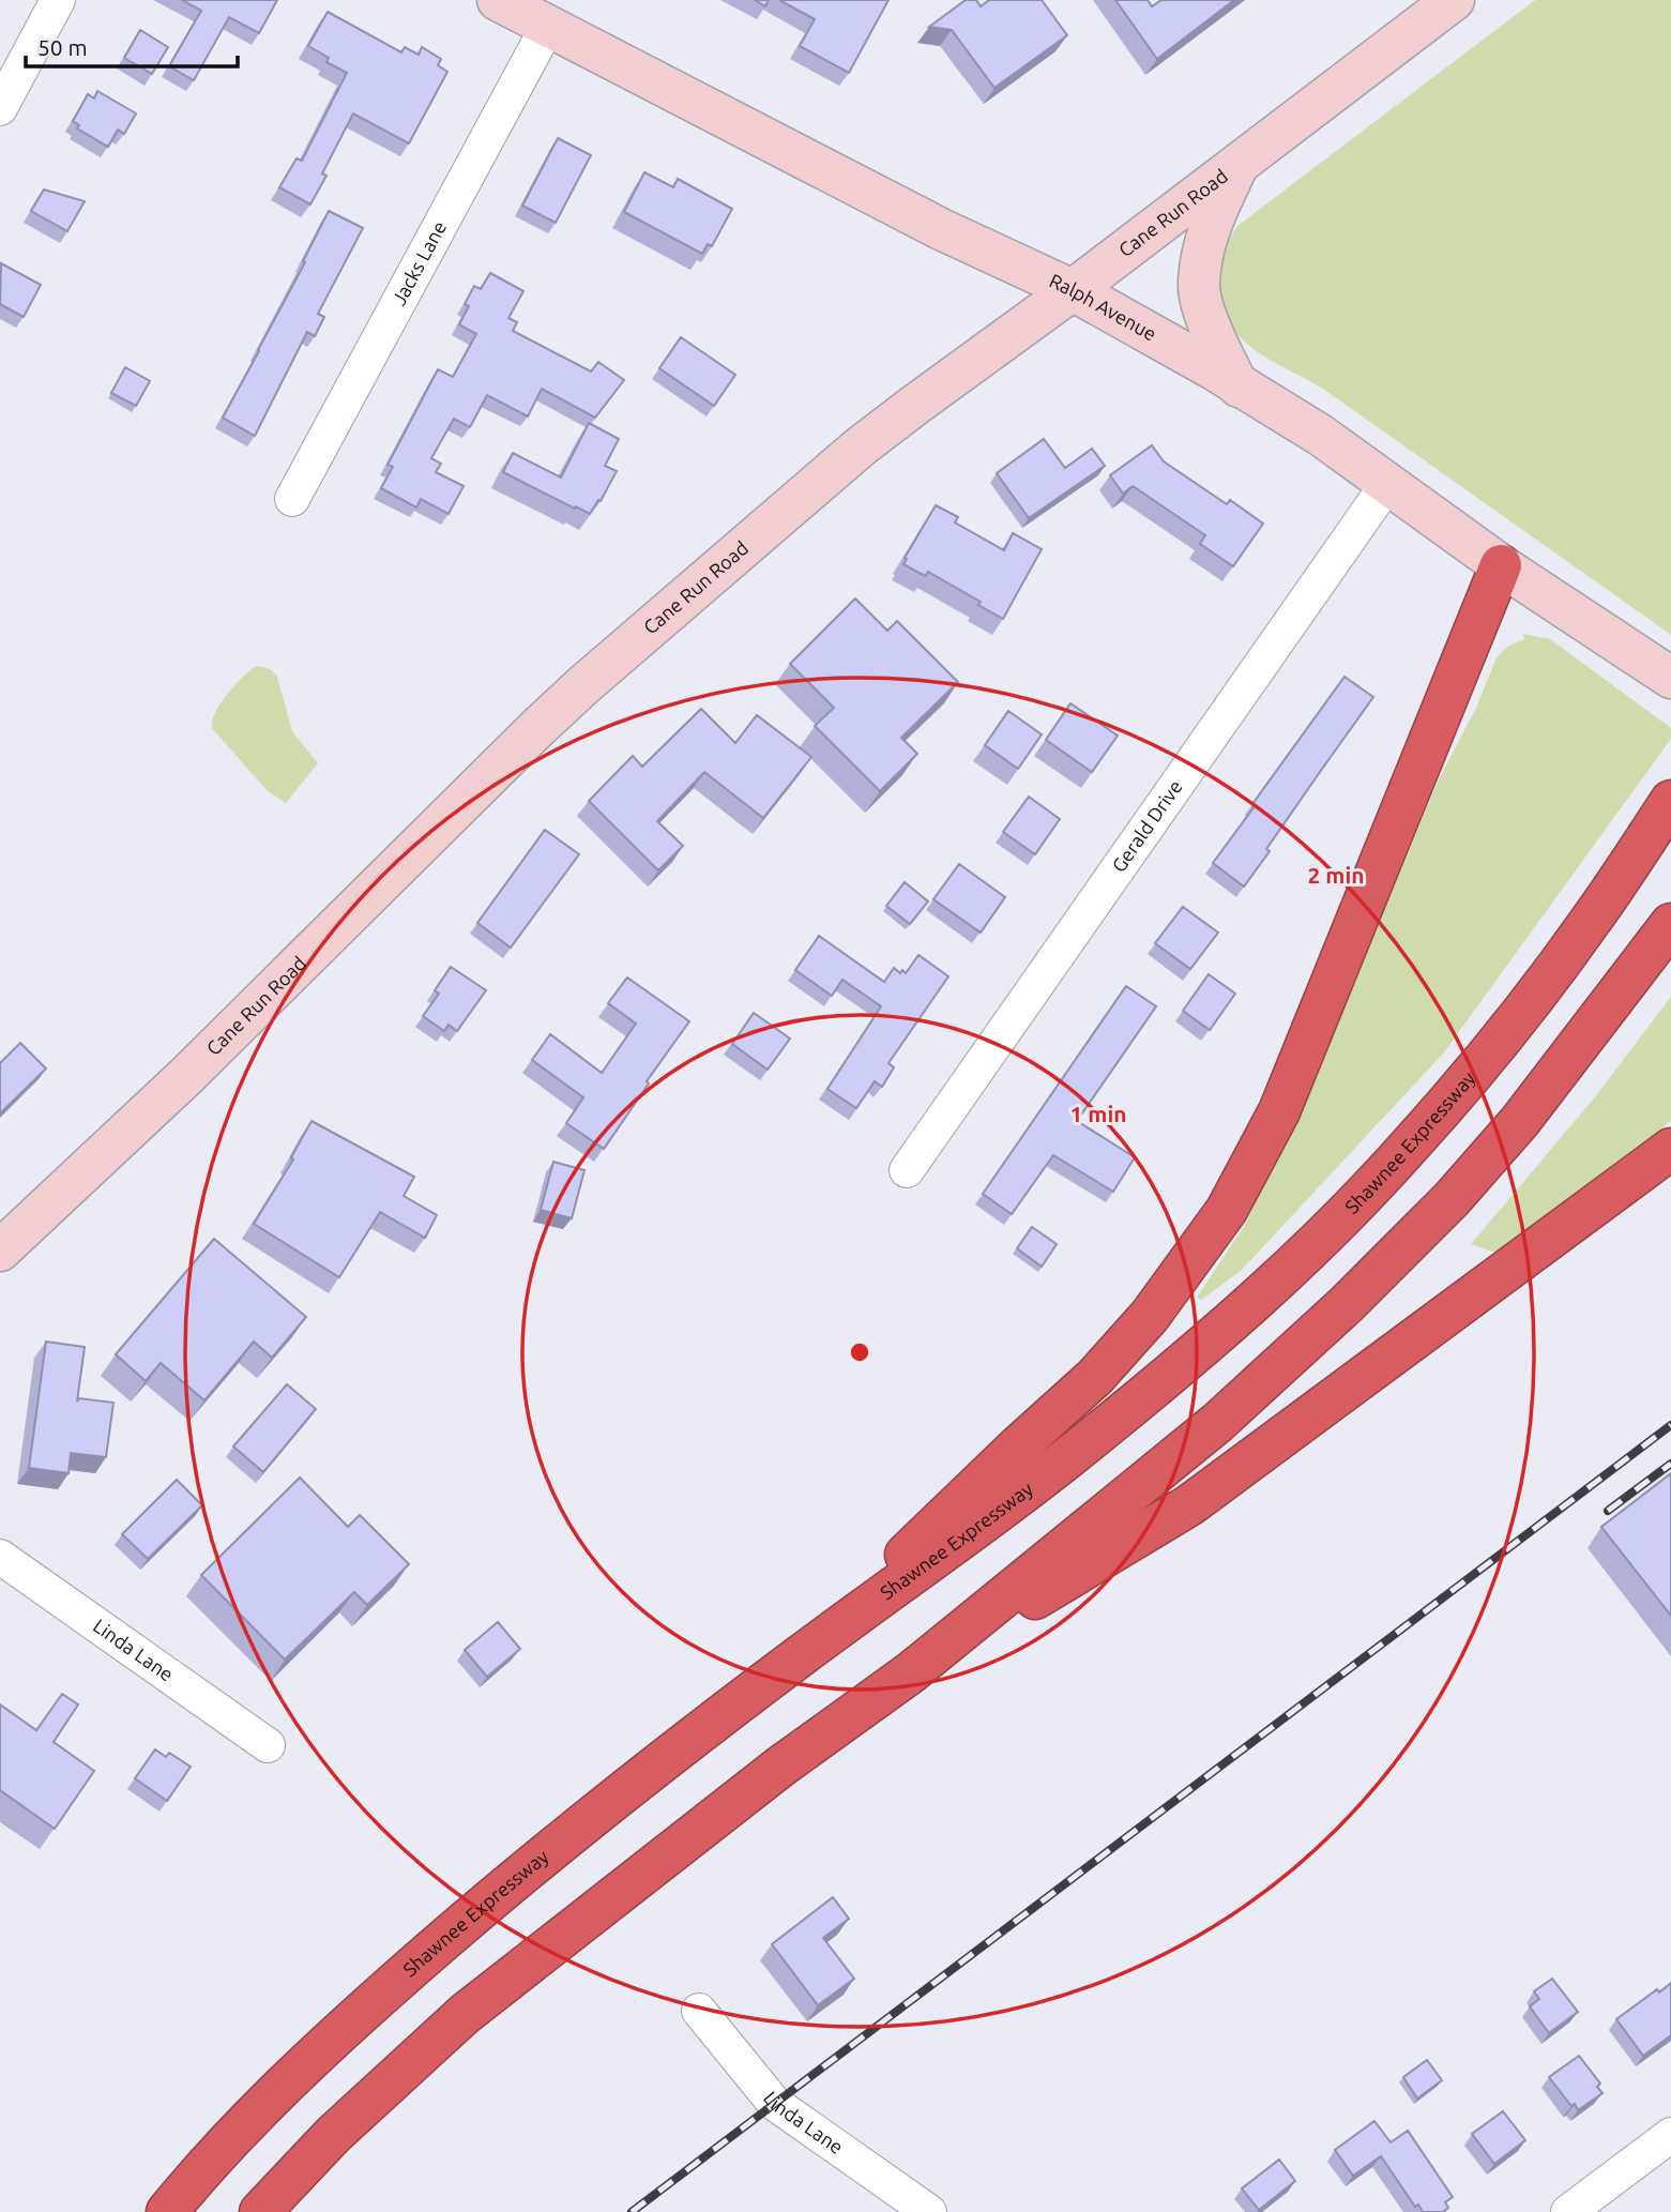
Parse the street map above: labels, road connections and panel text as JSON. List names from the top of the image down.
{
  "streets": {
    "highway": ["Shawnee Expressway"],
    "main road": ["Cane Run Road", "Ralph Avenue"],
    "street": ["Jacks Lane", "Gerald Drive", "Linda Lane"]
  },
  "crossings": [
    ["Cane Run Road", "Ralph Avenue"],
    ["Jacks Lane", "Ralph Avenue"],
    ["Ralph Avenue", "Gerald Drive"]
  ],
  "scale_bar": "50 m",
  "rings": ["2 min", "1 min"]
}
